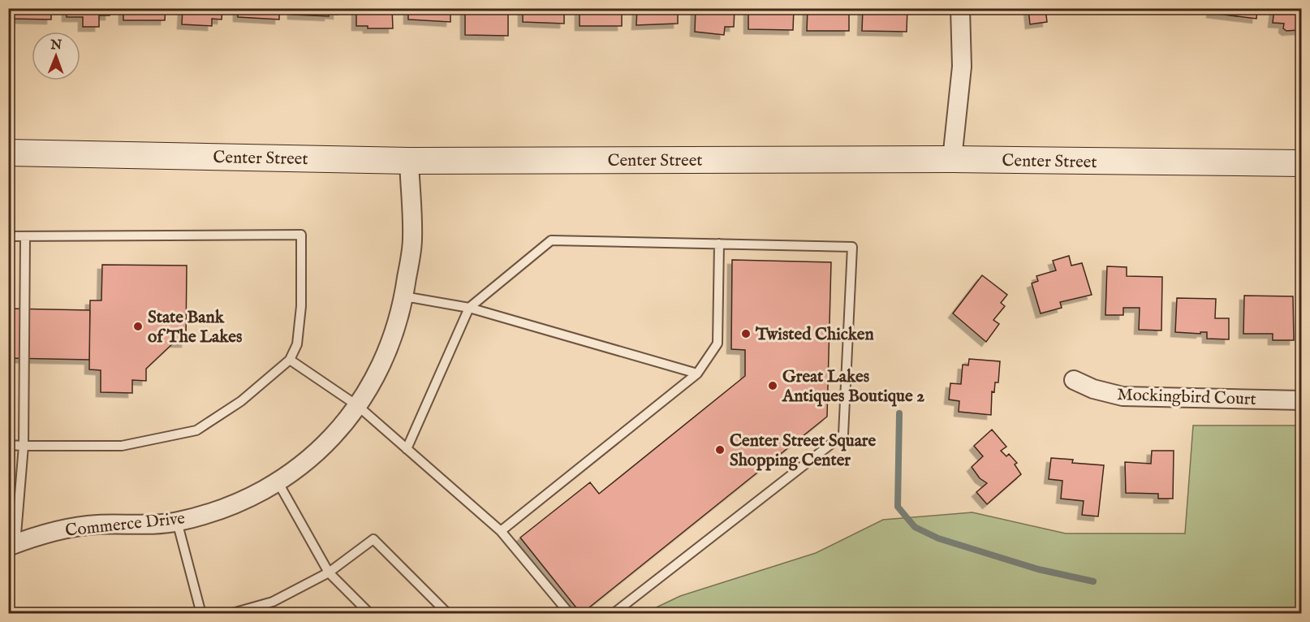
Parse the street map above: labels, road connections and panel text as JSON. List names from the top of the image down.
{
  "streets": {
    "street": ["Center Street", "Mockingbird Court", "Commerce Drive"]
  },
  "crossings": [
    ["Center Street", "Commerce Drive"]
  ],
  "places": [
    "State Bank of The Lakes",
    "Twisted Chicken",
    "Great Lakes Antiques Boutique 2",
    "Center Street Square Shopping Center"
  ],
  "north": "top"
}
